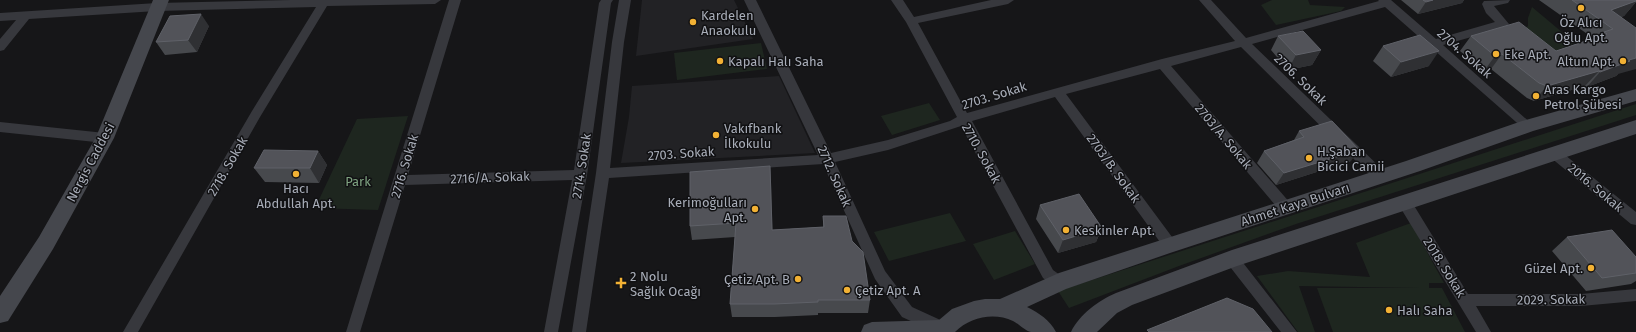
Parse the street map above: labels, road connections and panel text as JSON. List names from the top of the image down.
{
  "streets": {
    "main road": ["Nergis Caddesi", "Ahmet Kaya Bulvarı"],
    "street": [
      "2704. Sokak",
      "2706. Sokak",
      "2703. Sokak",
      "2703/A. Sokak",
      "2710. Sokak",
      "2718. Sokak",
      "2716. Sokak",
      "2714. Sokak",
      "2703/B. Sokak",
      "2712. Sokak",
      "2716/A. Sokak",
      "2016. Sokak",
      "2018. Sokak",
      "2029. Sokak"
    ]
  },
  "crossings": [
    ["2704. Sokak", "2703. Sokak"],
    ["2704. Sokak", "Ahmet Kaya Bulvarı"],
    ["2706. Sokak", "2703. Sokak"],
    ["2706. Sokak", "Ahmet Kaya Bulvarı"],
    ["2703. Sokak", "2703/A. Sokak"],
    ["2703. Sokak", "2710. Sokak"],
    ["2703. Sokak", "2714. Sokak"],
    ["2703. Sokak", "2703/B. Sokak"],
    ["2703. Sokak", "2712. Sokak"],
    ["2703/A. Sokak", "Ahmet Kaya Bulvarı"],
    ["2710. Sokak", "Ahmet Kaya Bulvarı"],
    ["2716. Sokak", "2716/A. Sokak"],
    ["2714. Sokak", "2716/A. Sokak"],
    ["2703/B. Sokak", "Ahmet Kaya Bulvarı"],
    ["2018. Sokak", "2029. Sokak"]
  ],
  "parks": ["Park"],
  "places": {
    "other": [
      "Öz Alıcı Oğlu Apt.",
      "Kardelen Anaokulu",
      "Eke Apt.",
      "Kapalı Halı Saha",
      "Altun Apt.",
      "Aras Kargo Petrol Şübesi",
      "Vakıfbank İlkokulu",
      "H.Şaban Bicici Camii",
      "Hacı Abdullah Apt.",
      "Kerimoğulları Apt.",
      "Keskinler Apt.",
      "Güzel Apt.",
      "Çetiz Apt. B",
      "Çetiz Apt. A",
      "Halı Saha"
    ],
    "health": ["2 Nolu Sağlık Ocağı"]
  }
}
